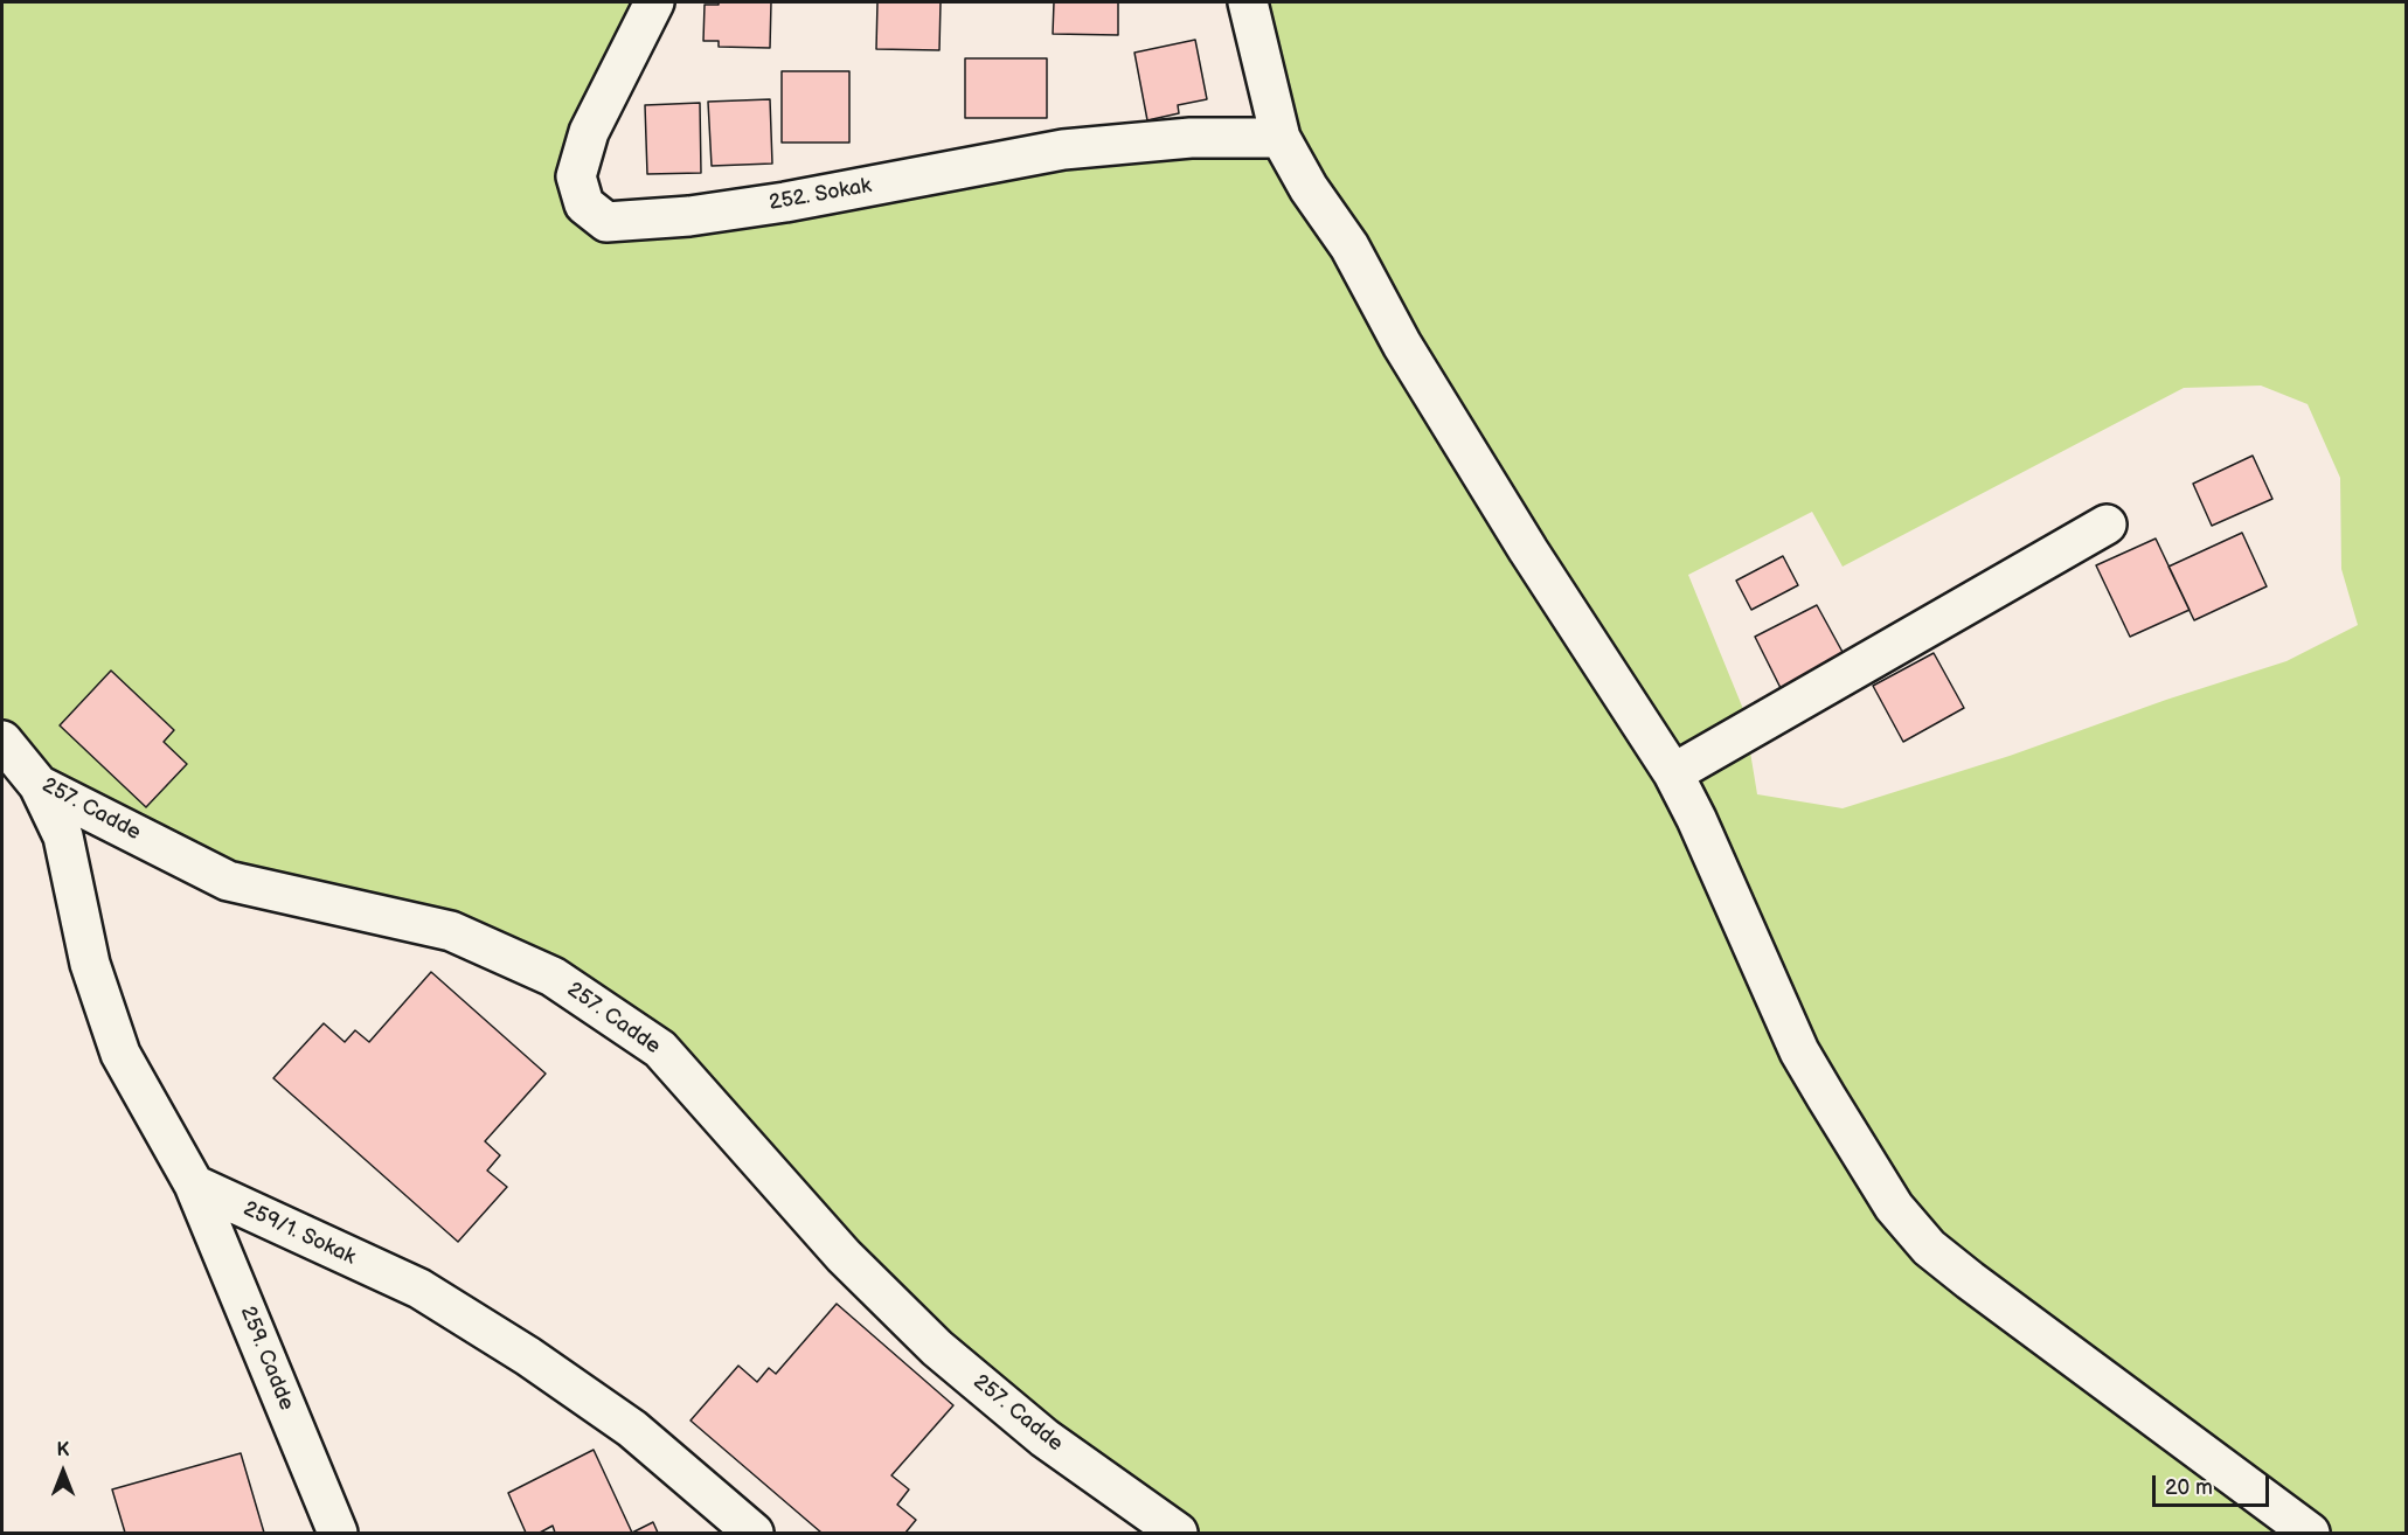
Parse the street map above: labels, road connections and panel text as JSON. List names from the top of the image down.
{
  "streets": {
    "street": [
      "252. Sokak",
      "257. Cadde",
      "259/1. Sokak",
      "259. Cadde"
    ]
  },
  "crossings": [
    ["259/1. Sokak", "259. Cadde"]
  ],
  "scale_bar": "20 m",
  "north": "top"
}
